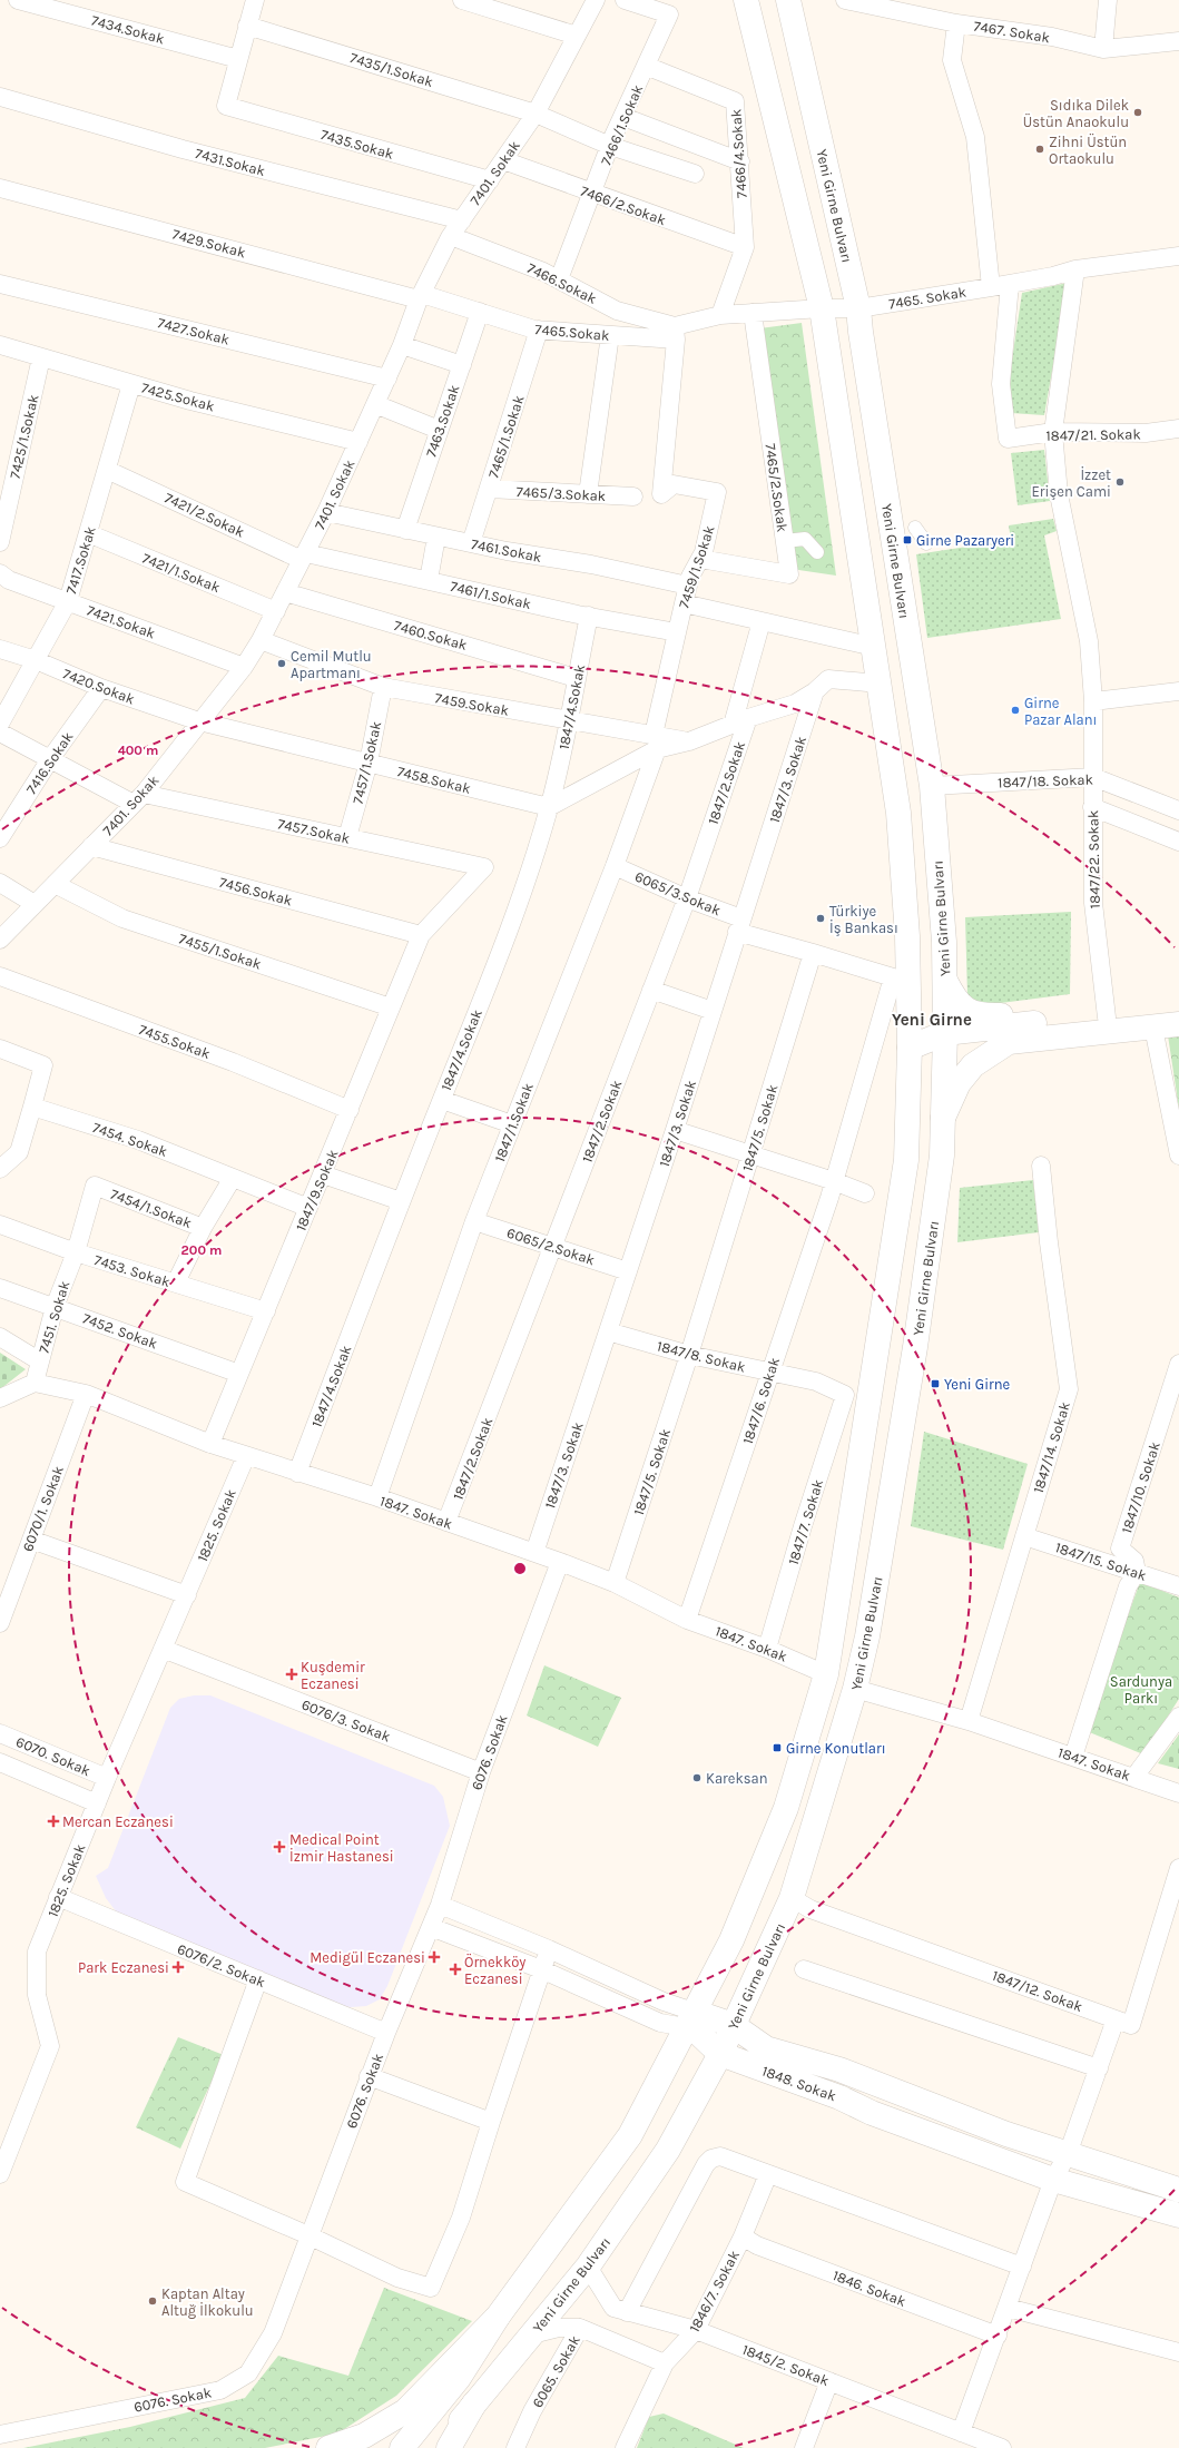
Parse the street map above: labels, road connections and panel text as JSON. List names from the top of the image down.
{
  "streets": {
    "main road": ["Yeni Girne Bulvarı", "1848. Sokak"],
    "street": [
      "7434.Sokak",
      "7467. Sokak",
      "7435/1.Sokak",
      "7466/1.Sokak",
      "7435.Sokak",
      "7466/4.Sokak",
      "7431.Sokak",
      "7401. Sokak",
      "7466/2.Sokak",
      "7429.Sokak",
      "7466.Sokak",
      "7465. Sokak",
      "7427.Sokak",
      "7465.Sokak",
      "7425.Sokak",
      "7463.Sokak",
      "1847/21. Sokak",
      "7425/1.Sokak",
      "7465/1.Sokak",
      "7465/2.Sokak",
      "7465/3.Sokak",
      "7421/2.Sokak",
      "7461.Sokak",
      "7417.Sokak",
      "7459/1.Sokak",
      "7421/1.Sokak",
      "7461/1.Sokak",
      "7421.Sokak",
      "7460.Sokak",
      "7420.Sokak",
      "7459.Sokak",
      "1847/4.Sokak",
      "7416.Sokak",
      "7457/1.Sokak",
      "7458.Sokak",
      "1847/3. Sokak",
      "1847/18. Sokak",
      "1847/2.Sokak",
      "7457.Sokak",
      "1847/22. Sokak",
      "7456.Sokak",
      "6065/3.Sokak",
      "7455/1.Sokak",
      "7455.Sokak",
      "1847/1.Sokak",
      "1847/5. Sokak",
      "7454. Sokak",
      "1847/9.Sokak",
      "7454/1.Sokak",
      "6065/2.Sokak",
      "7453. Sokak",
      "7451. Sokak",
      "7452. Sokak",
      "1847/8. Sokak",
      "1847/6. Sokak",
      "1847/14. Sokak",
      "1847/10. Sokak",
      "6070/1. Sokak",
      "1847. Sokak",
      "1847/7. Sokak",
      "1825. Sokak",
      "1847/15. Sokak",
      "6076/3. Sokak",
      "6076. Sokak",
      "6070. Sokak",
      "6076/2. Sokak",
      "1847/12. Sokak",
      "1846. Sokak",
      "1846/7. Sokak",
      "1845/2. Sokak",
      "6065. Sokak"
    ]
  },
  "crossings": [
    ["7434.Sokak", "7435.Sokak"],
    ["7435/1.Sokak", "7466/1.Sokak"],
    ["7435/1.Sokak", "7401. Sokak"],
    ["7466/1.Sokak", "7466/4.Sokak"],
    ["7466/1.Sokak", "7466/2.Sokak"],
    ["7466/1.Sokak", "7466.Sokak"],
    ["7435.Sokak", "7401. Sokak"],
    ["7466/4.Sokak", "7466/2.Sokak"],
    ["7431.Sokak", "7401. Sokak"],
    ["7401. Sokak", "7466/2.Sokak"],
    ["7401. Sokak", "7429.Sokak"],
    ["7401. Sokak", "7466.Sokak"],
    ["7401. Sokak", "7427.Sokak"],
    ["7401. Sokak", "7465.Sokak"],
    ["7401. Sokak", "7425.Sokak"],
    ["7401. Sokak", "7421/2.Sokak"],
    ["7401. Sokak", "7461.Sokak"],
    ["7401. Sokak", "7421/1.Sokak"],
    ["7401. Sokak", "7461/1.Sokak"],
    ["7401. Sokak", "7421.Sokak"],
    ["7401. Sokak", "7460.Sokak"],
    ["7401. Sokak", "7420.Sokak"],
    ["7401. Sokak", "7459.Sokak"],
    ["7401. Sokak", "7458.Sokak"],
    ["7401. Sokak", "7457.Sokak"],
    ["7401. Sokak", "7456.Sokak"],
    ["7401. Sokak", "7455/1.Sokak"],
    ["Yeni Girne Bulvarı", "7465. Sokak"],
    ["Yeni Girne Bulvarı", "1847/18. Sokak"],
    ["Yeni Girne Bulvarı", "1847. Sokak"],
    ["Yeni Girne Bulvarı", "1847/12. Sokak"],
    ["Yeni Girne Bulvarı", "1848. Sokak"],
    ["Yeni Girne Bulvarı", "1845/2. Sokak"],
    ["7429.Sokak", "7465.Sokak"],
    ["7466.Sokak", "7465. Sokak"],
    ["7466.Sokak", "7465.Sokak"],
    ["7466.Sokak", "7459/1.Sokak"],
    ["7465. Sokak", "7465.Sokak"],
    ["7465. Sokak", "1847/21. Sokak"],
    ["7465. Sokak", "7465/2.Sokak"],
    ["7465. Sokak", "7459/1.Sokak"],
    ["7465. Sokak", "1847/22. Sokak"],
    ["7465.Sokak", "7463.Sokak"],
    ["7465.Sokak", "7465/1.Sokak"],
    ["7465.Sokak", "7459/1.Sokak"],
    ["7425.Sokak", "7425/1.Sokak"],
    ["7425.Sokak", "7417.Sokak"],
    ["7463.Sokak", "7461.Sokak"],
    ["1847/21. Sokak", "1847/22. Sokak"],
    ["7465/1.Sokak", "7465/3.Sokak"],
    ["7465/1.Sokak", "7461.Sokak"],
    ["7465/2.Sokak", "7459/1.Sokak"],
    ["7421/2.Sokak", "7417.Sokak"],
    ["7421/2.Sokak", "7461/1.Sokak"],
    ["7461.Sokak", "7459/1.Sokak"],
    ["7417.Sokak", "7421/1.Sokak"],
    ["7417.Sokak", "7421.Sokak"],
    ["7417.Sokak", "7420.Sokak"],
    ["7459/1.Sokak", "7461/1.Sokak"],
    ["7459/1.Sokak", "7459.Sokak"],
    ["7459/1.Sokak", "1847/1.Sokak"],
    ["7461/1.Sokak", "1847/4.Sokak"],
    ["7460.Sokak", "1847/4.Sokak"],
    ["7420.Sokak", "7416.Sokak"],
    ["7420.Sokak", "7458.Sokak"],
    ["7459.Sokak", "1847/4.Sokak"],
    ["7459.Sokak", "7457/1.Sokak"],
    ["7459.Sokak", "1847/3. Sokak"],
    ["7459.Sokak", "1847/2.Sokak"],
    ["7459.Sokak", "1847/1.Sokak"],
    ["1847/4.Sokak", "7458.Sokak"],
    ["1847/4.Sokak", "1847. Sokak"],
    ["7416.Sokak", "7457.Sokak"],
    ["7457/1.Sokak", "7458.Sokak"],
    ["7457/1.Sokak", "7457.Sokak"],
    ["1847/3. Sokak", "6065/3.Sokak"],
    ["1847/3. Sokak", "6065/2.Sokak"],
    ["1847/3. Sokak", "1847/8. Sokak"],
    ["1847/3. Sokak", "1847. Sokak"],
    ["1847/18. Sokak", "1847/22. Sokak"],
    ["1847/2.Sokak", "6065/3.Sokak"],
    ["1847/2.Sokak", "6065/2.Sokak"],
    ["1847/2.Sokak", "1847. Sokak"],
    ["7457.Sokak", "7456.Sokak"],
    ["7457.Sokak", "1847/9.Sokak"],
    ["7456.Sokak", "1847/9.Sokak"],
    ["6065/3.Sokak", "1847/1.Sokak"],
    ["6065/3.Sokak", "1847/5. Sokak"],
    ["7455/1.Sokak", "1847/9.Sokak"],
    ["7455.Sokak", "1847/9.Sokak"],
    ["1847/1.Sokak", "6065/2.Sokak"],
    ["1847/1.Sokak", "1847. Sokak"],
    ["1847/5. Sokak", "1847/8. Sokak"],
    ["1847/5. Sokak", "1847. Sokak"],
    ["7454. Sokak", "1847/9.Sokak"],
    ["7454. Sokak", "7454/1.Sokak"],
    ["1847/9.Sokak", "7453. Sokak"],
    ["1847/9.Sokak", "7452. Sokak"],
    ["1847/9.Sokak", "1847. Sokak"],
    ["7454/1.Sokak", "7451. Sokak"],
    ["7453. Sokak", "7451. Sokak"],
    ["7451. Sokak", "7452. Sokak"],
    ["7451. Sokak", "1847. Sokak"],
    ["1847/8. Sokak", "1847/6. Sokak"],
    ["1847/8. Sokak", "1847/7. Sokak"],
    ["1847/6. Sokak", "1847. Sokak"],
    ["1847/14. Sokak", "1847. Sokak"],
    ["1847/14. Sokak", "1847/15. Sokak"],
    ["1847/10. Sokak", "1847/15. Sokak"],
    ["6070/1. Sokak", "1847. Sokak"],
    ["1847. Sokak", "1847/7. Sokak"],
    ["1847. Sokak", "1825. Sokak"],
    ["1847. Sokak", "6076. Sokak"],
    ["1825. Sokak", "6076/3. Sokak"],
    ["1825. Sokak", "6070. Sokak"],
    ["1825. Sokak", "6076/2. Sokak"],
    ["6076/3. Sokak", "6076. Sokak"],
    ["6076. Sokak", "6076/2. Sokak"],
    ["6076. Sokak", "1848. Sokak"],
    ["1846. Sokak", "1846/7. Sokak"],
    ["1846/7. Sokak", "1845/2. Sokak"],
    ["1846/7. Sokak", "6065. Sokak"]
  ],
  "districts": ["Yeni Girne"],
  "parks": ["Sardunya Parkı"],
  "places": {
    "other": [
      "Sıdıka Dilek Üstün Anaokulu",
      "Zihni Üstün Ortaokulu",
      "İzzet Erişen Cami",
      "Cemil Mutlu Apartmanı",
      "Girne Pazar Alanı",
      "Türkiye İş Bankası",
      "Kareksan",
      "Kaptan Altay Altuğ İlkokulu"
    ],
    "transit": ["Girne Pazaryeri", "Yeni Girne", "Girne Konutları"],
    "health": [
      "Kuşdemir Eczanesi",
      "Mercan Eczanesi",
      "Medical Point İzmir Hastanesi",
      "Medigül Eczanesi",
      "Park Eczanesi",
      "Örnekköy Eczanesi"
    ]
  },
  "rings": ["400 m", "200 m"]
}
